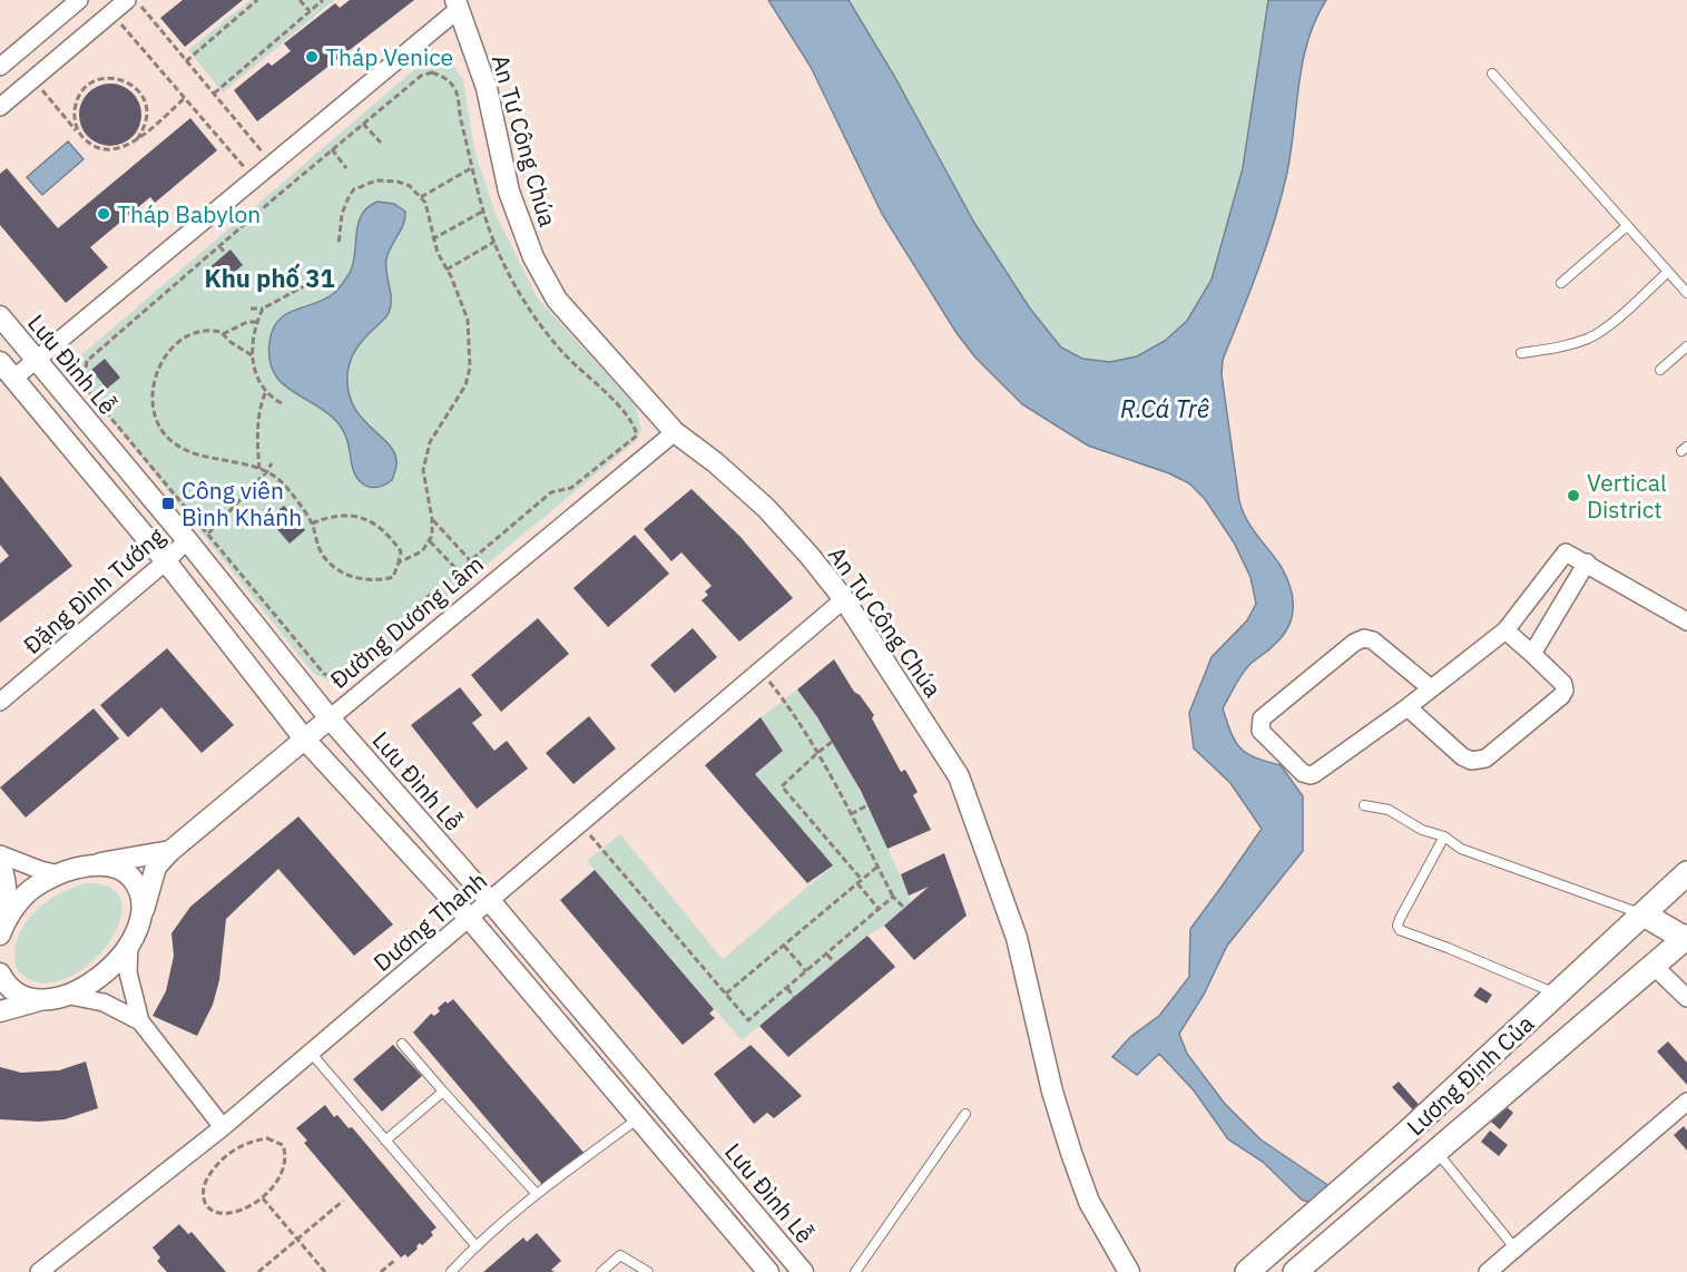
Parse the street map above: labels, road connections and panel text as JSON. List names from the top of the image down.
{
  "streets": {
    "main road": ["Lương Định Của"],
    "street": [
      "An Tư Công Chúa",
      "Lưu Đình Lễ",
      "Đặng Đình Tướng",
      "Đường Dương Lâm",
      "Dương Thanh"
    ]
  },
  "crossings": [
    ["An Tư Công Chúa", "Đường Dương Lâm"],
    ["An Tư Công Chúa", "Dương Thanh"],
    ["Lưu Đình Lễ", "Đặng Đình Tướng"],
    ["Lưu Đình Lễ", "Đường Dương Lâm"],
    ["Lưu Đình Lễ", "Dương Thanh"]
  ],
  "districts": ["Khu phố 31"],
  "water": ["R.Cá Trê"],
  "places": {
    "other": ["Tháp Venice", "Tháp Babylon", "Vertical District"],
    "transit": ["Công viên Bình Khánh"]
  }
}
